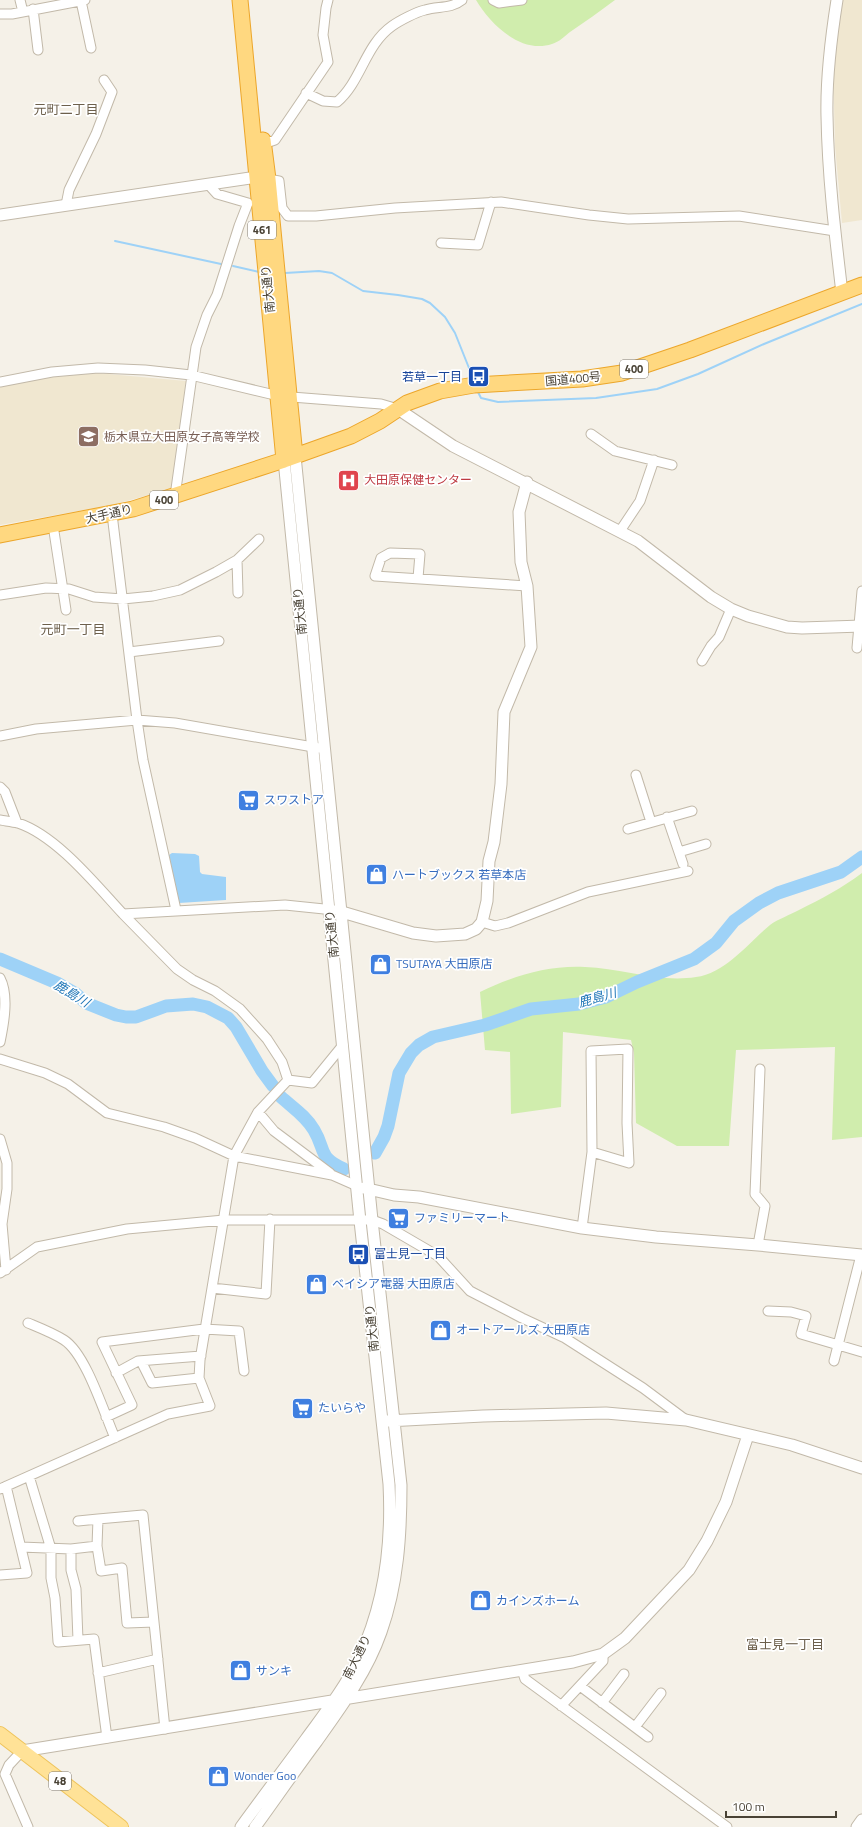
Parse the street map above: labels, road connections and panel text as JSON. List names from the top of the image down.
{
  "streets": {
    "highway": [
      "461",
      "南大通り",
      "400",
      "国道400号",
      "大手通り"
    ],
    "main road": ["48"]
  },
  "crossings": [
    ["南大通り", "国道400号"],
    ["南大通り", "大手通り"],
    ["国道400号", "大手通り"]
  ],
  "districts": ["元町二丁目", "元町一丁目", "富士見一丁目"],
  "water": ["鹿島川"],
  "places": {
    "bus stop": ["若草一丁目", "富士見一丁目"],
    "school or university": ["栃木県立大田原女子高等学校"],
    "hospital": ["大田原保健センター"],
    "supermarket": ["スワストア", "ファミリーマート", "たいらや"],
    "shop": [
      "ハートブックス 若草本店",
      "TSUTAYA 大田原店",
      "ベイシア電器 大田原店",
      "オートアールズ 大田原店",
      "カインズホーム",
      "サンキ",
      "Wonder Goo"
    ]
  },
  "scale_bar": "100 m"
}
